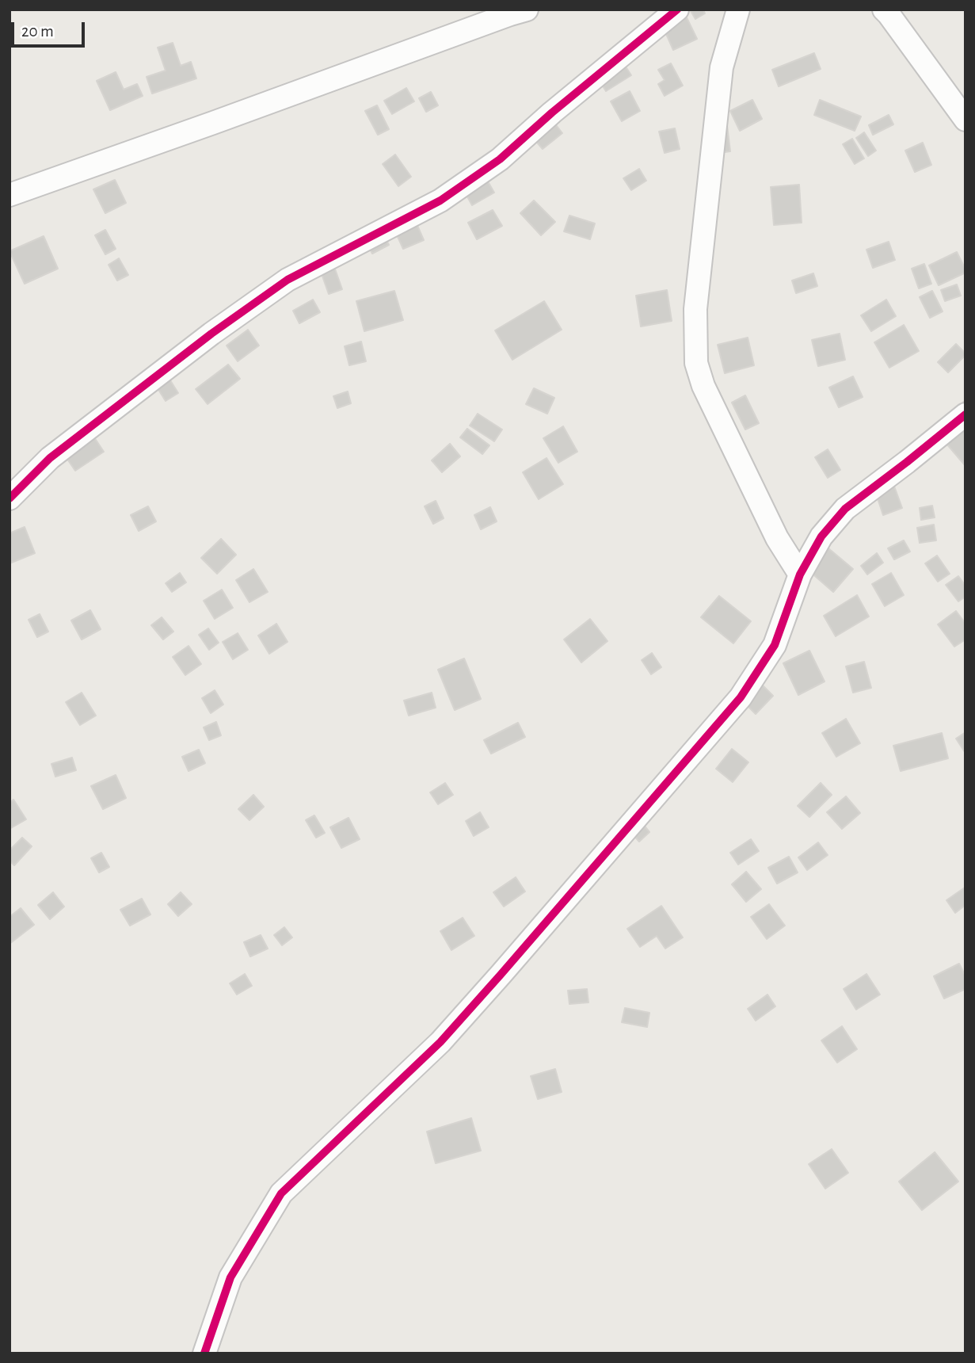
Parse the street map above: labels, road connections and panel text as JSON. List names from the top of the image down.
{
  "scale_bar": "20 m"
}
